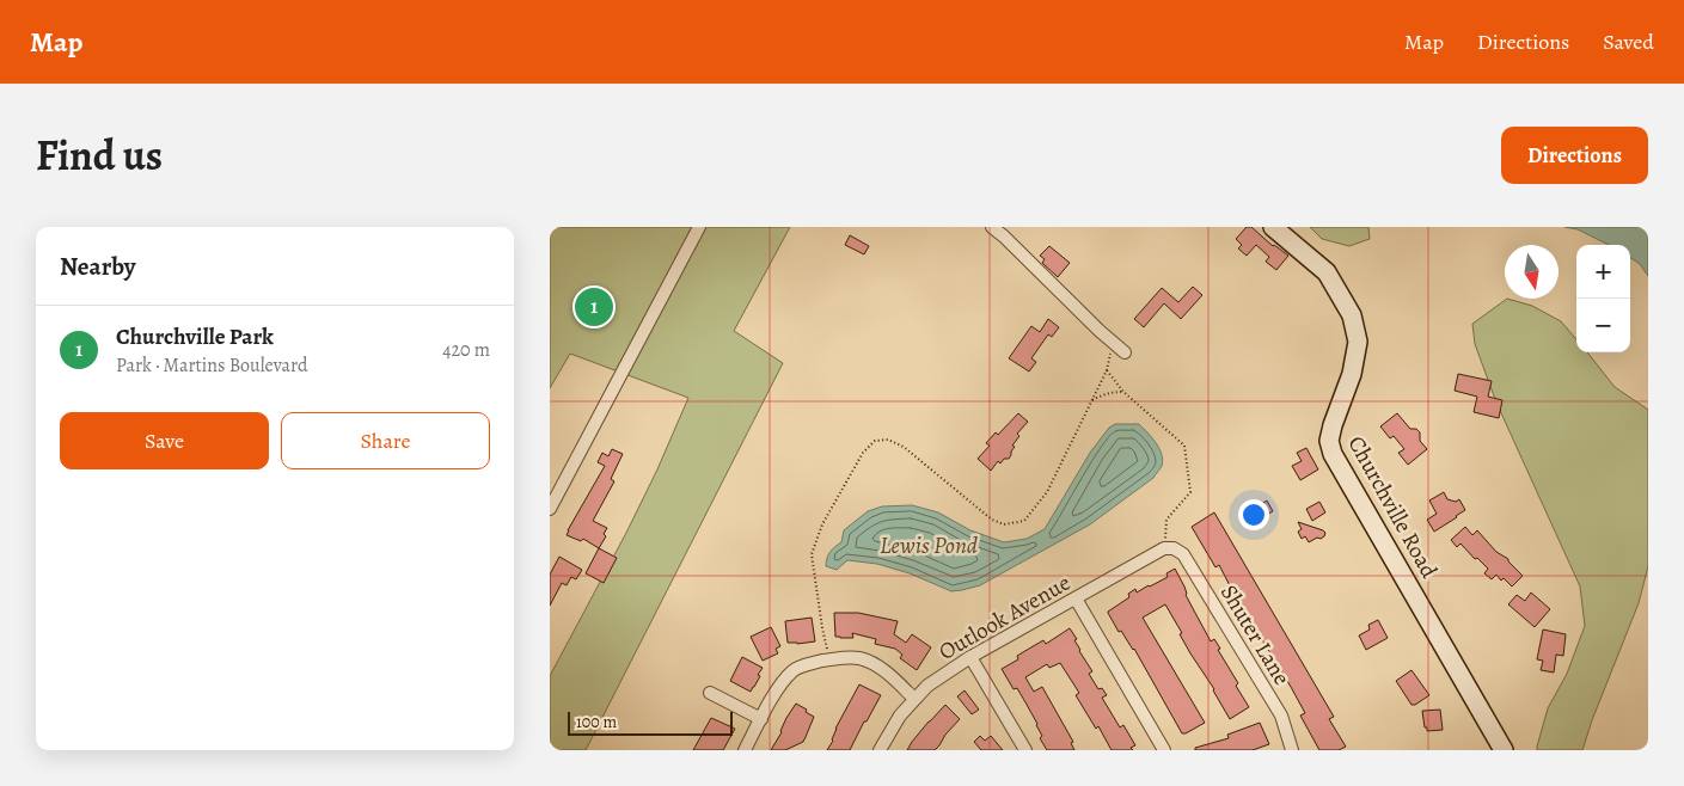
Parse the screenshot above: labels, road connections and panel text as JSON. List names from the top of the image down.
{
  "streets": {
    "street": ["Churchville Road", "Outlook Avenue", "Shuter Lane"]
  },
  "crossings": [
    ["Outlook Avenue", "Shuter Lane"]
  ],
  "water": ["Lewis Pond"],
  "scale_bar": "100 m",
  "north": "bottom",
  "page": {
    "header": "Map",
    "nav": ["Map", "Directions", "Saved"],
    "title": "Find us",
    "buttons": [
      "Directions",
      ["Save", "Share"]
    ],
    "heading": "Nearby",
    "map_buttons": ["+", "−"],
    "pins": "1",
    "list": [
      {
        "mark": "1",
        "name": "Churchville Park",
        "note": "Park · Martins Boulevard",
        "value": "420 m"
      }
    ],
    "scale": "100 m"
  }
}
